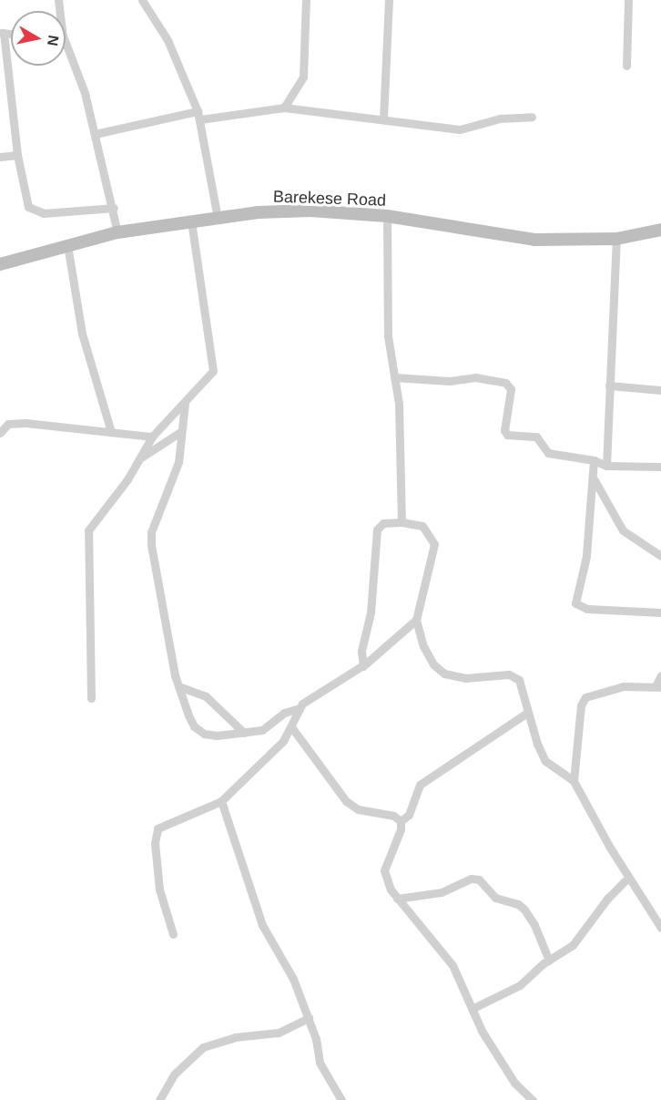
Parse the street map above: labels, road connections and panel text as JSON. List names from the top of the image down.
{
  "streets": {
    "main road": ["Barekese Road"]
  },
  "north": "right"
}
